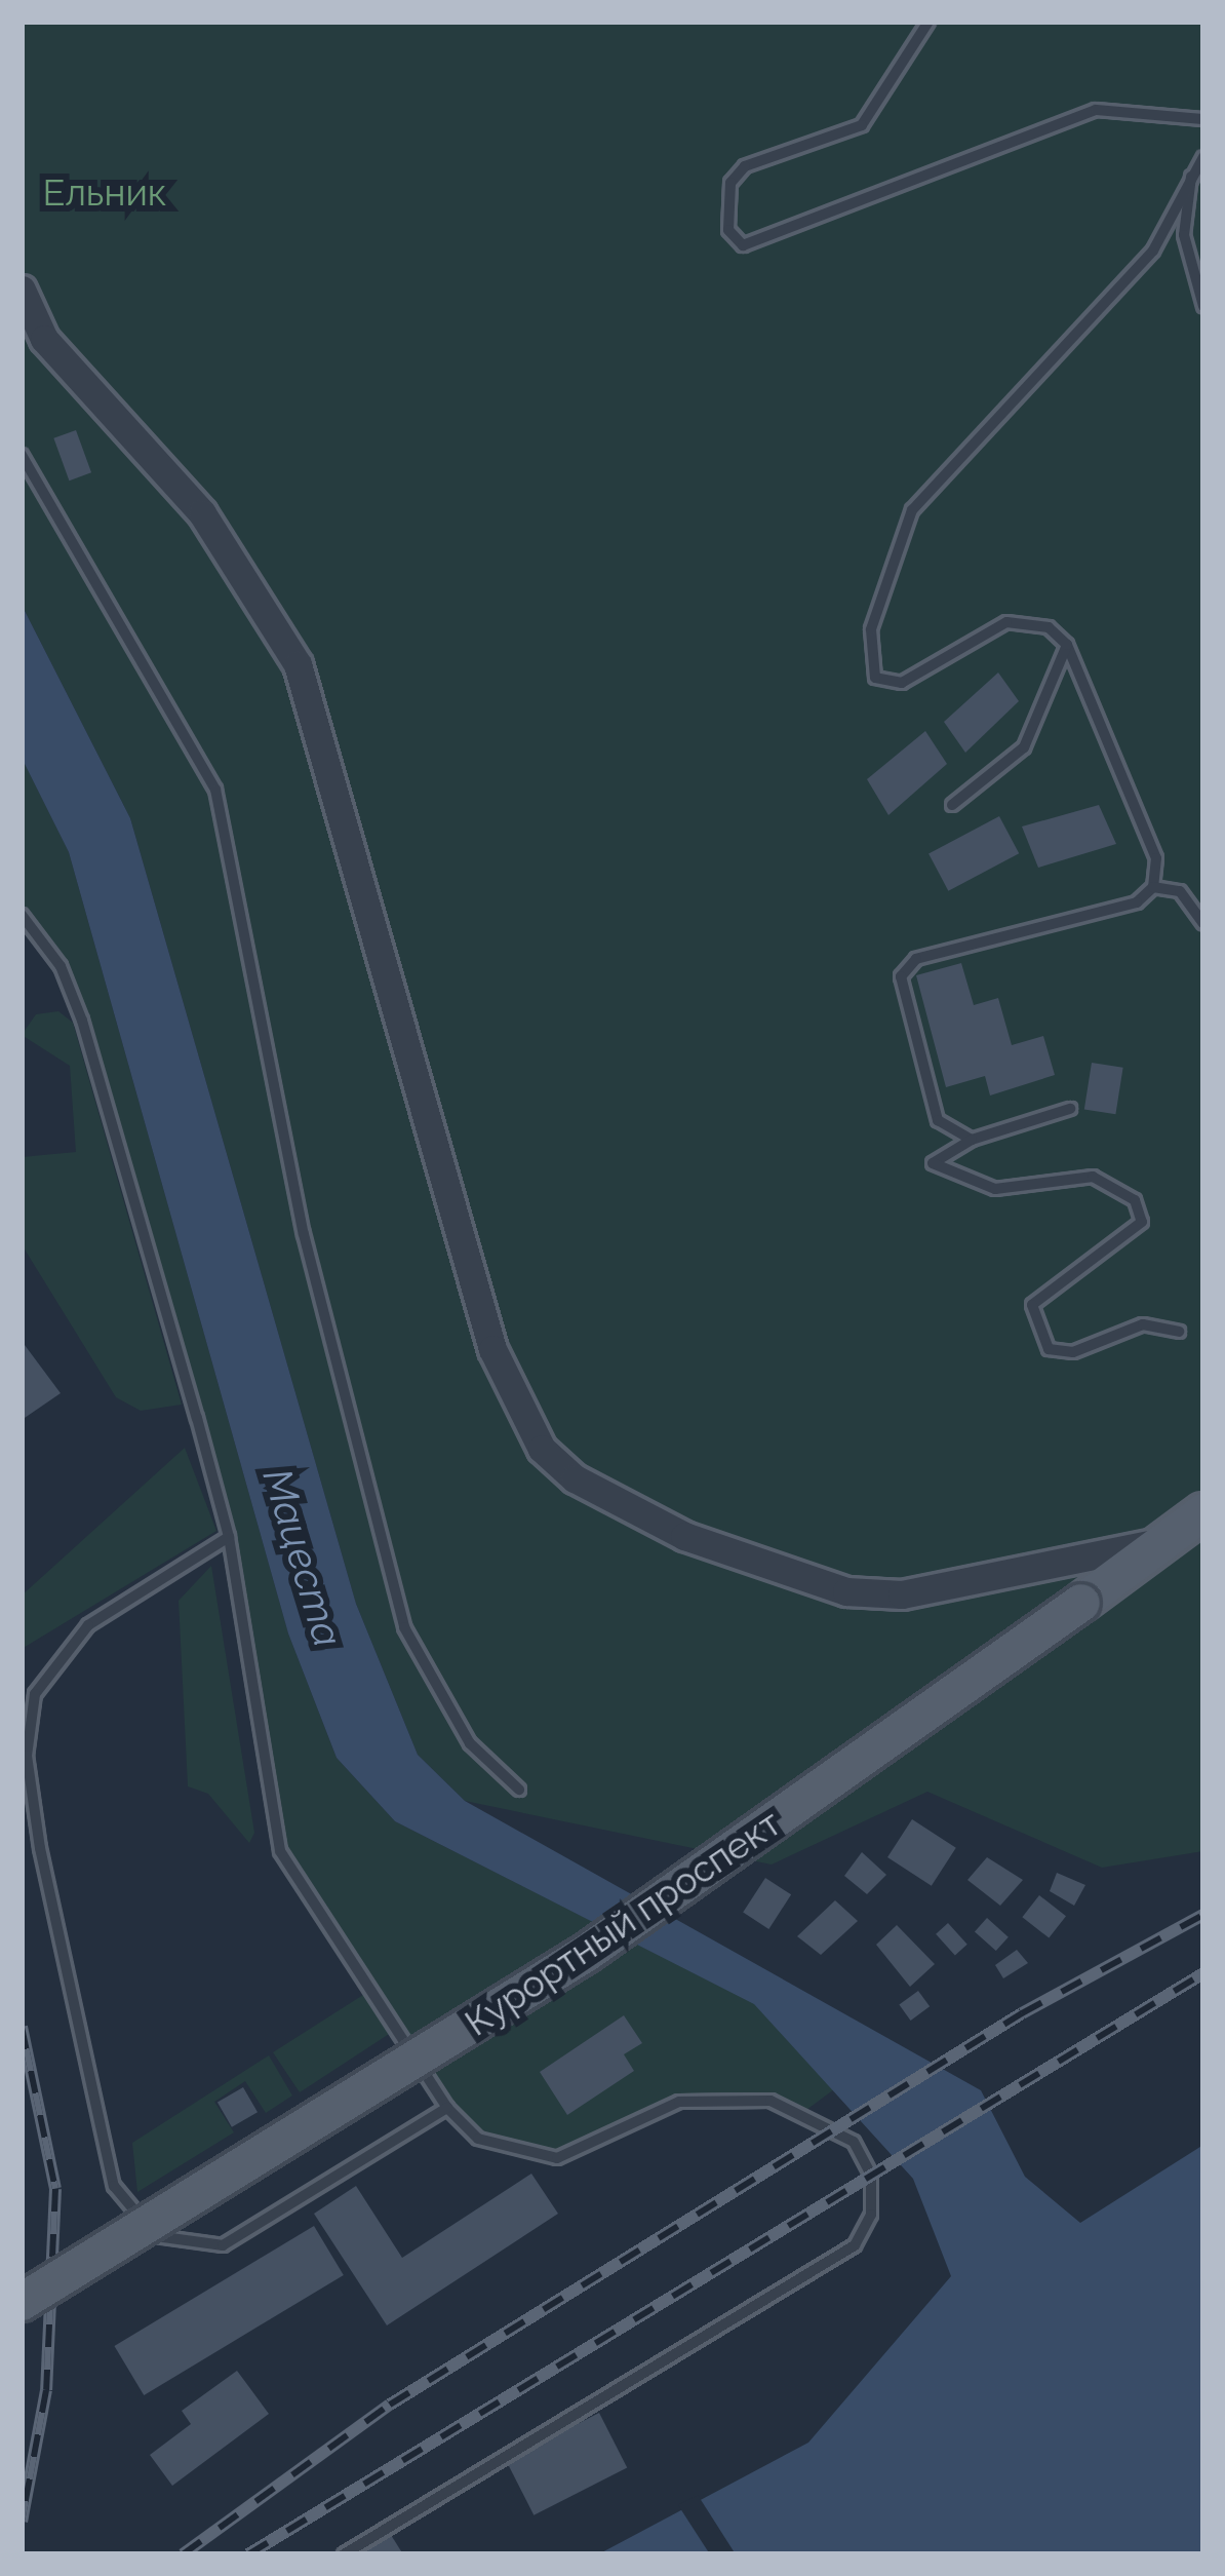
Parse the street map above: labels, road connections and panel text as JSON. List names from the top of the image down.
{
  "streets": {
    "main road": ["Курортный проспект"]
  },
  "water": ["Мацеста"],
  "parks": ["Ельник"]
}
